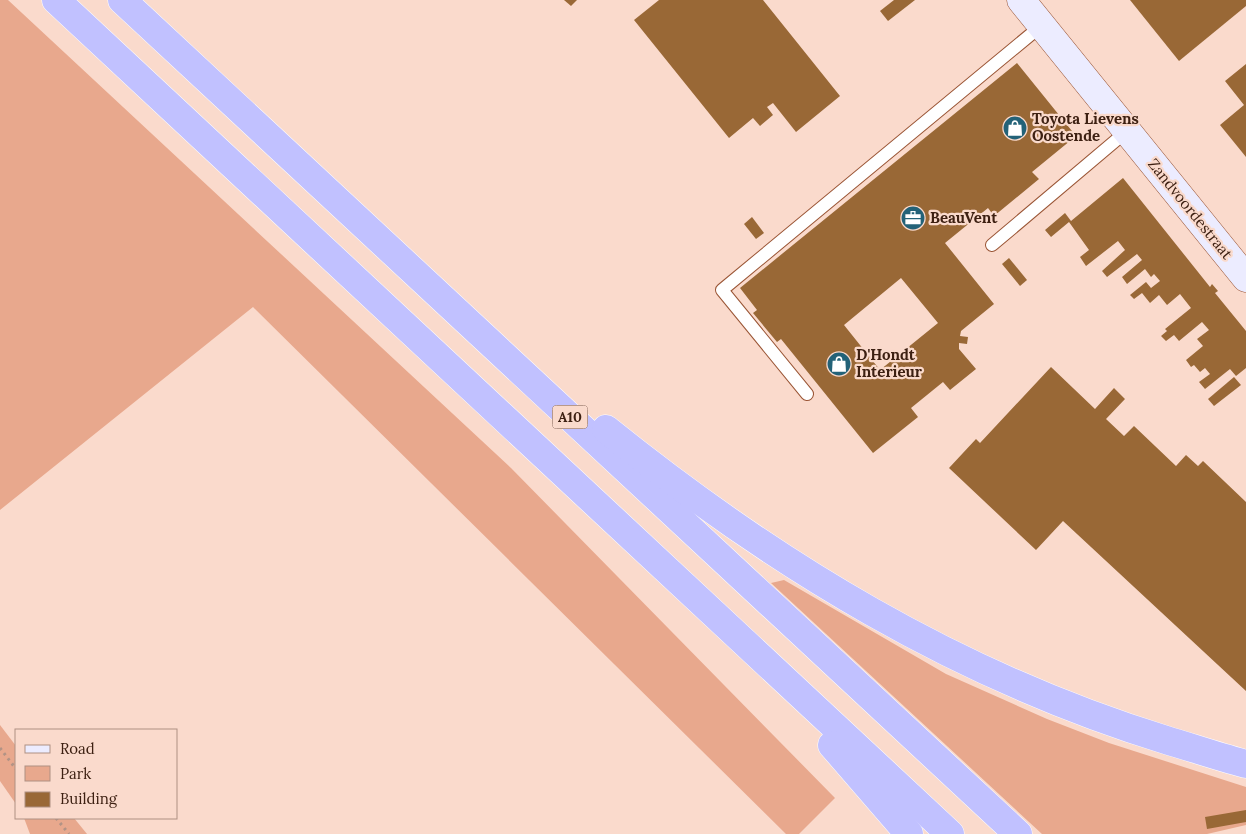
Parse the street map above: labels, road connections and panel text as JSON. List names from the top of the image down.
{
  "streets": {
    "highway": ["A10"],
    "main road": ["Zandvoordestraat"]
  },
  "places": {
    "shop": ["Toyota Lievens Oostende", "D'Hondt Interieur"],
    "office": ["BeauVent"]
  },
  "legend": ["Road", "Park", "Building"]
}
